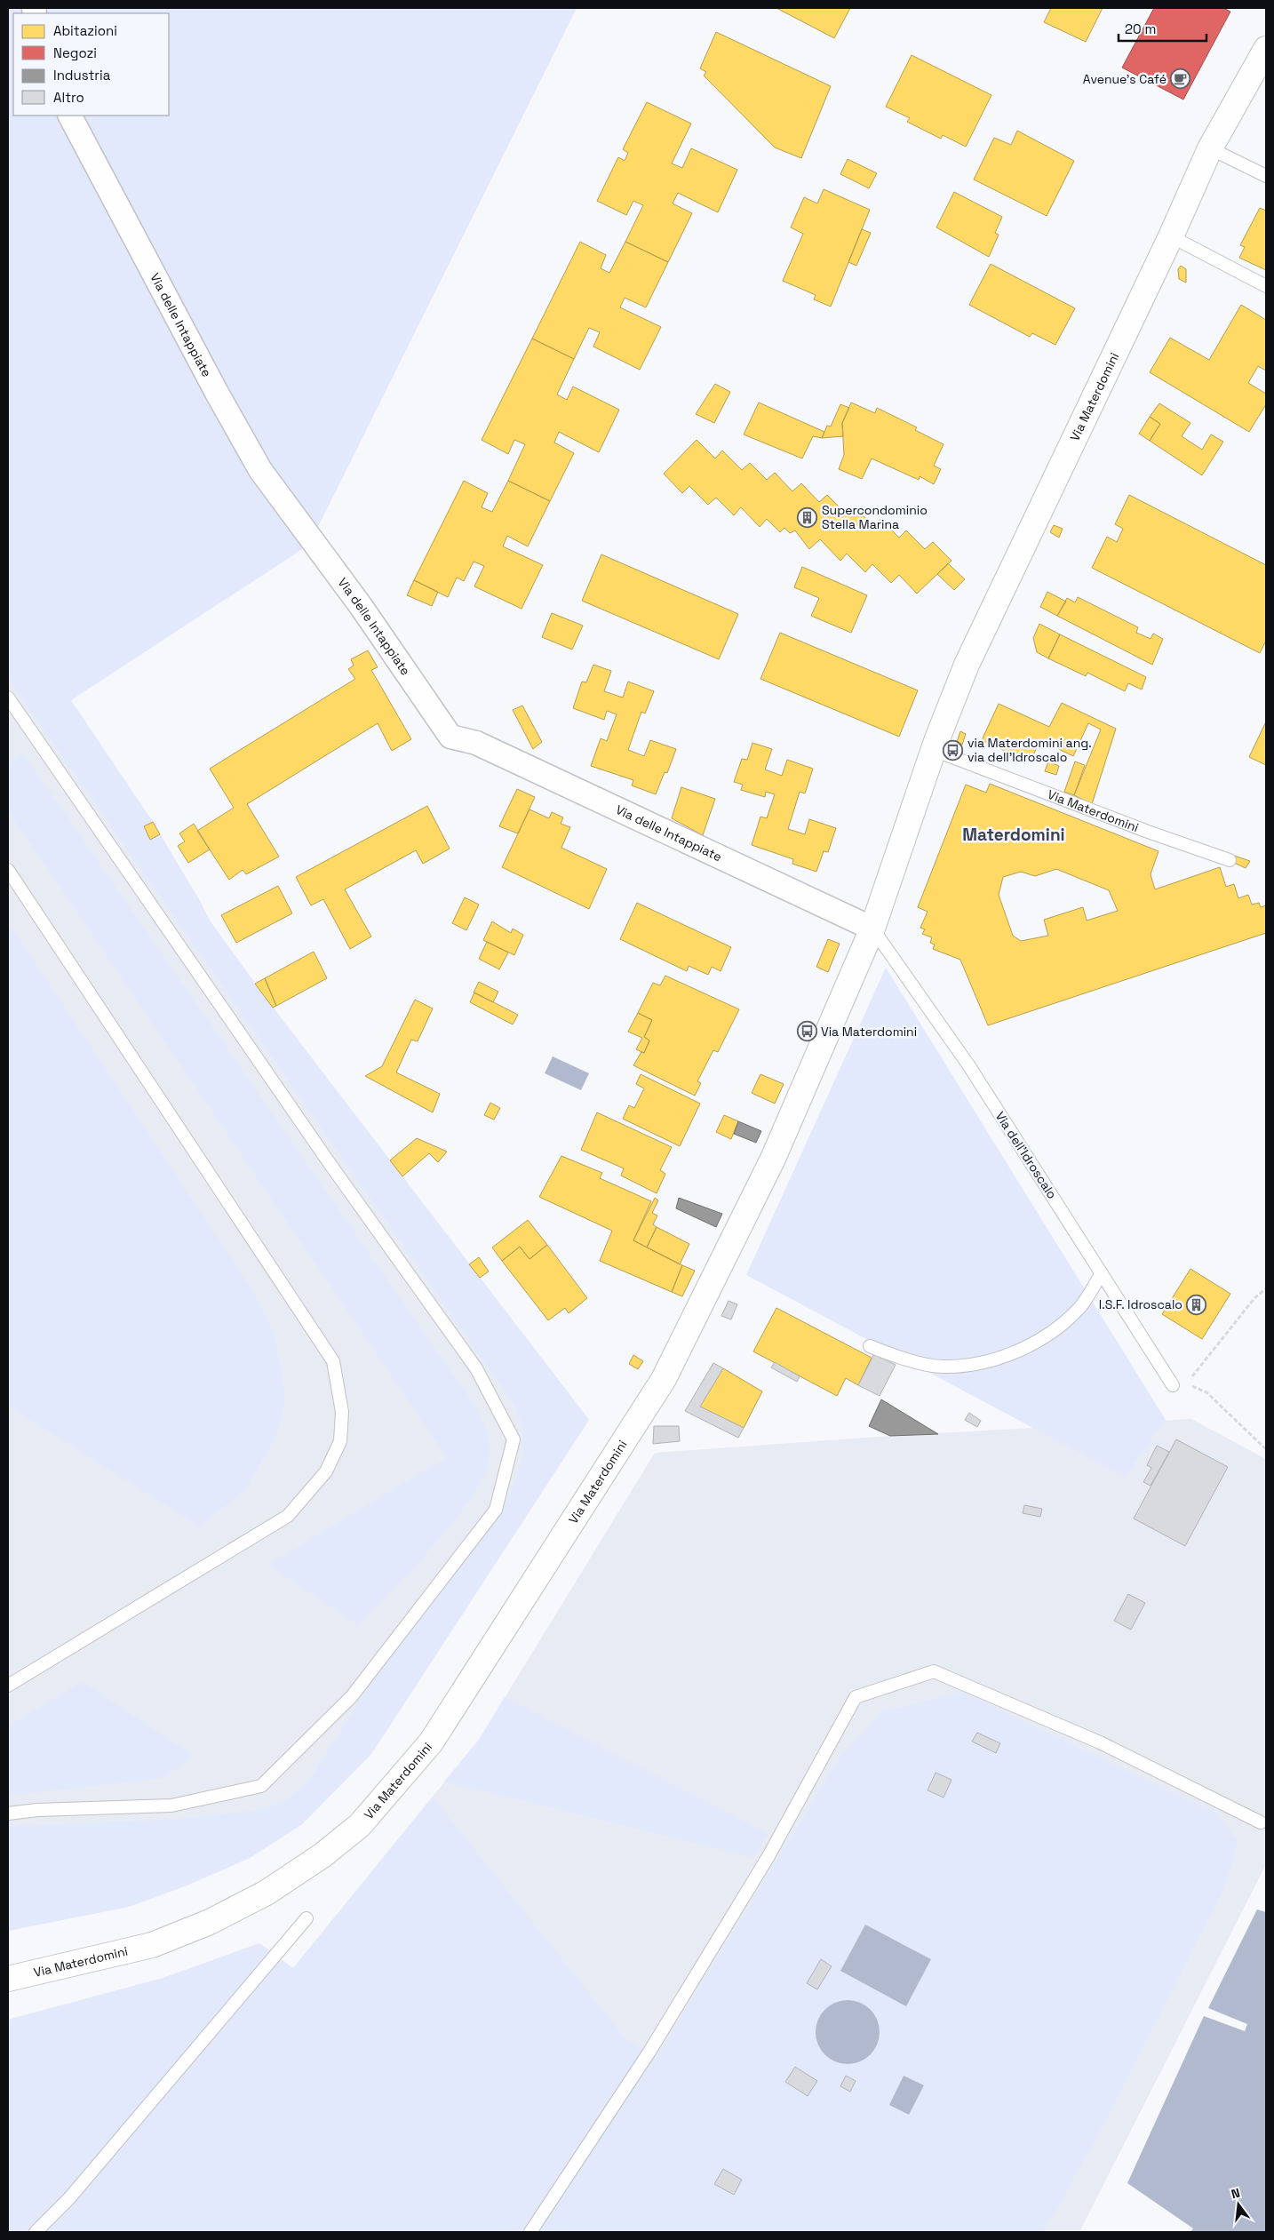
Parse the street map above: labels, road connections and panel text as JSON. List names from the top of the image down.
{
  "streets": {
    "street": ["Via delle Intappiate", "Via Materdomini"],
    "lane": ["Via dell'Idroscalo"]
  },
  "crossings": [
    ["Via delle Intappiate", "Via Materdomini"],
    ["Via delle Intappiate", "Via dell'Idroscalo"],
    ["Via Materdomini", "Via dell'Idroscalo"]
  ],
  "districts": ["Materdomini"],
  "places": {
    "cafe": ["Avenue's Café"],
    "building": ["Supercondominio Stella Marina", "I.S.F. Idroscalo"],
    "bus stop": ["via Materdomini ang. via dell'Idroscalo", "Via Materdomini"]
  },
  "legend": [
    "Abitazioni",
    "Negozi",
    "Industria",
    "Altro"
  ],
  "scale_bar": "20 m",
  "north": "top"
}
